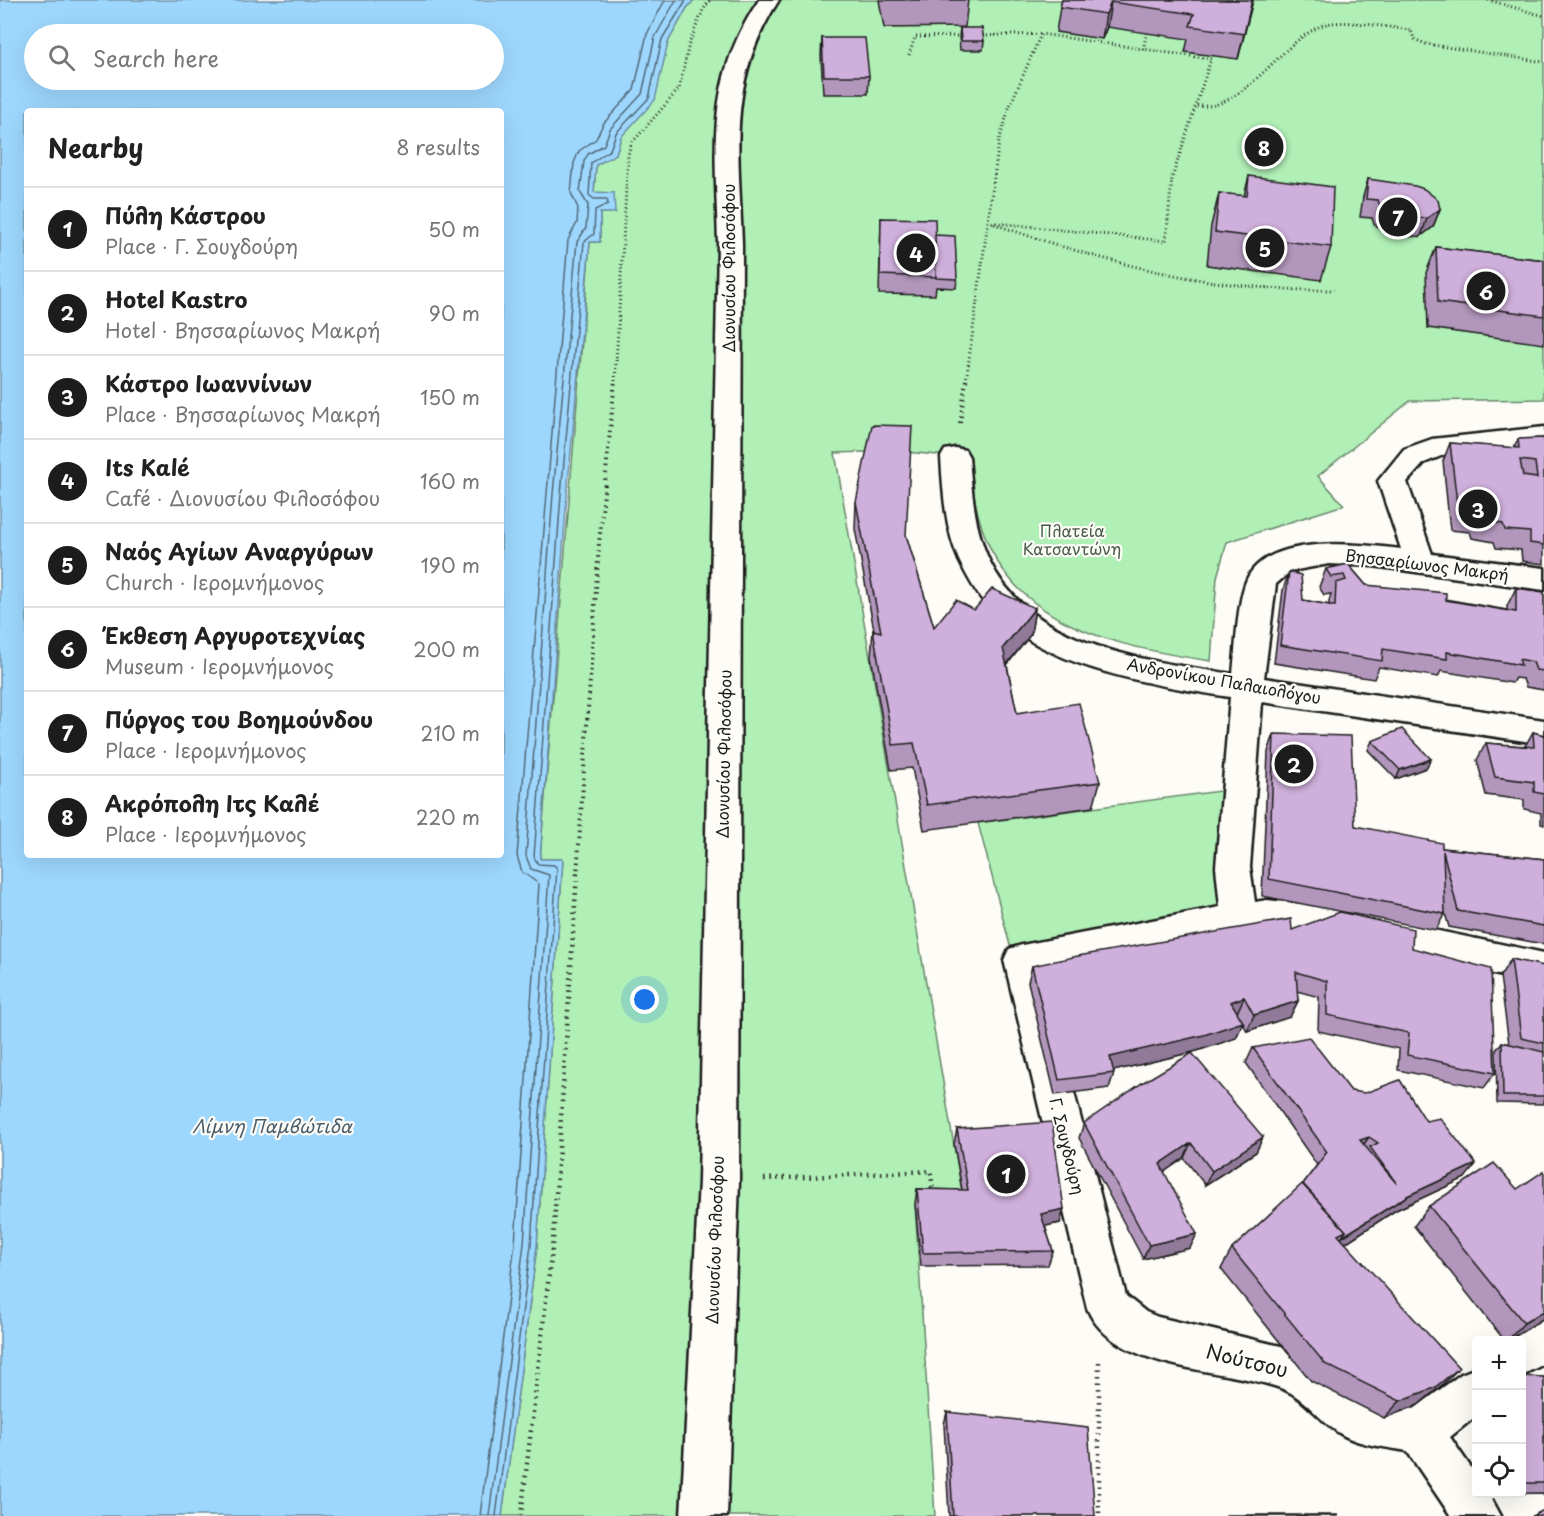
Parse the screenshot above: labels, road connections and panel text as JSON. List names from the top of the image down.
{
  "streets": {
    "street": [
      "Διονυσίου Φιλοσόφου",
      "Βησσαρίωνος Μακρή",
      "Ανδρονίκου Παλαιολόγου",
      "Γ. Σουγδούρη",
      "Νούτσου"
    ]
  },
  "crossings": [
    ["Βησσαρίωνος Μακρή", "Ανδρονίκου Παλαιολόγου"],
    ["Βησσαρίωνος Μακρή", "Γ. Σουγδούρη"],
    ["Γ. Σουγδούρη", "Νούτσου"]
  ],
  "water": ["Λίμνη Παμβώτιδα"],
  "parks": ["Πλατεία Κατσαντώνη"],
  "page": {
    "search": "Search here",
    "heading": ["Nearby", "8 results"],
    "pins": [
      "8",
      "7",
      "5",
      "4",
      "6",
      "3",
      "2",
      "1"
    ],
    "list": [
      {
        "mark": "1",
        "name": "Πύλη Κάστρου",
        "note": "Place · Γ. Σουγδούρη",
        "value": "50 m"
      },
      {
        "mark": "2",
        "name": "Hotel Kastro",
        "note": "Hotel · Βησσαρίωνος Μακρή",
        "value": "90 m"
      },
      {
        "mark": "3",
        "name": "Κάστρο Ιωαννίνων",
        "note": "Place · Βησσαρίωνος Μακρή",
        "value": "150 m"
      },
      {
        "mark": "4",
        "name": "Its Kalé",
        "note": "Café · Διονυσίου Φιλοσόφου",
        "value": "160 m"
      },
      {
        "mark": "5",
        "name": "Ναός Αγίων Αναργύρων",
        "note": "Church · Ιερομνήμονος",
        "value": "190 m"
      },
      {
        "mark": "6",
        "name": "Έκθεση Αργυροτεχνίας",
        "note": "Museum · Ιερομνήμονος",
        "value": "200 m"
      },
      {
        "mark": "7",
        "name": "Πύργος του Βοημούνδου",
        "note": "Place · Ιερομνήμονος",
        "value": "210 m"
      },
      {
        "mark": "8",
        "name": "Ακρόπολη Ιτς Καλέ",
        "note": "Place · Ιερομνήμονος",
        "value": "220 m"
      }
    ],
    "map_buttons": ["+", "−"]
  }
}
